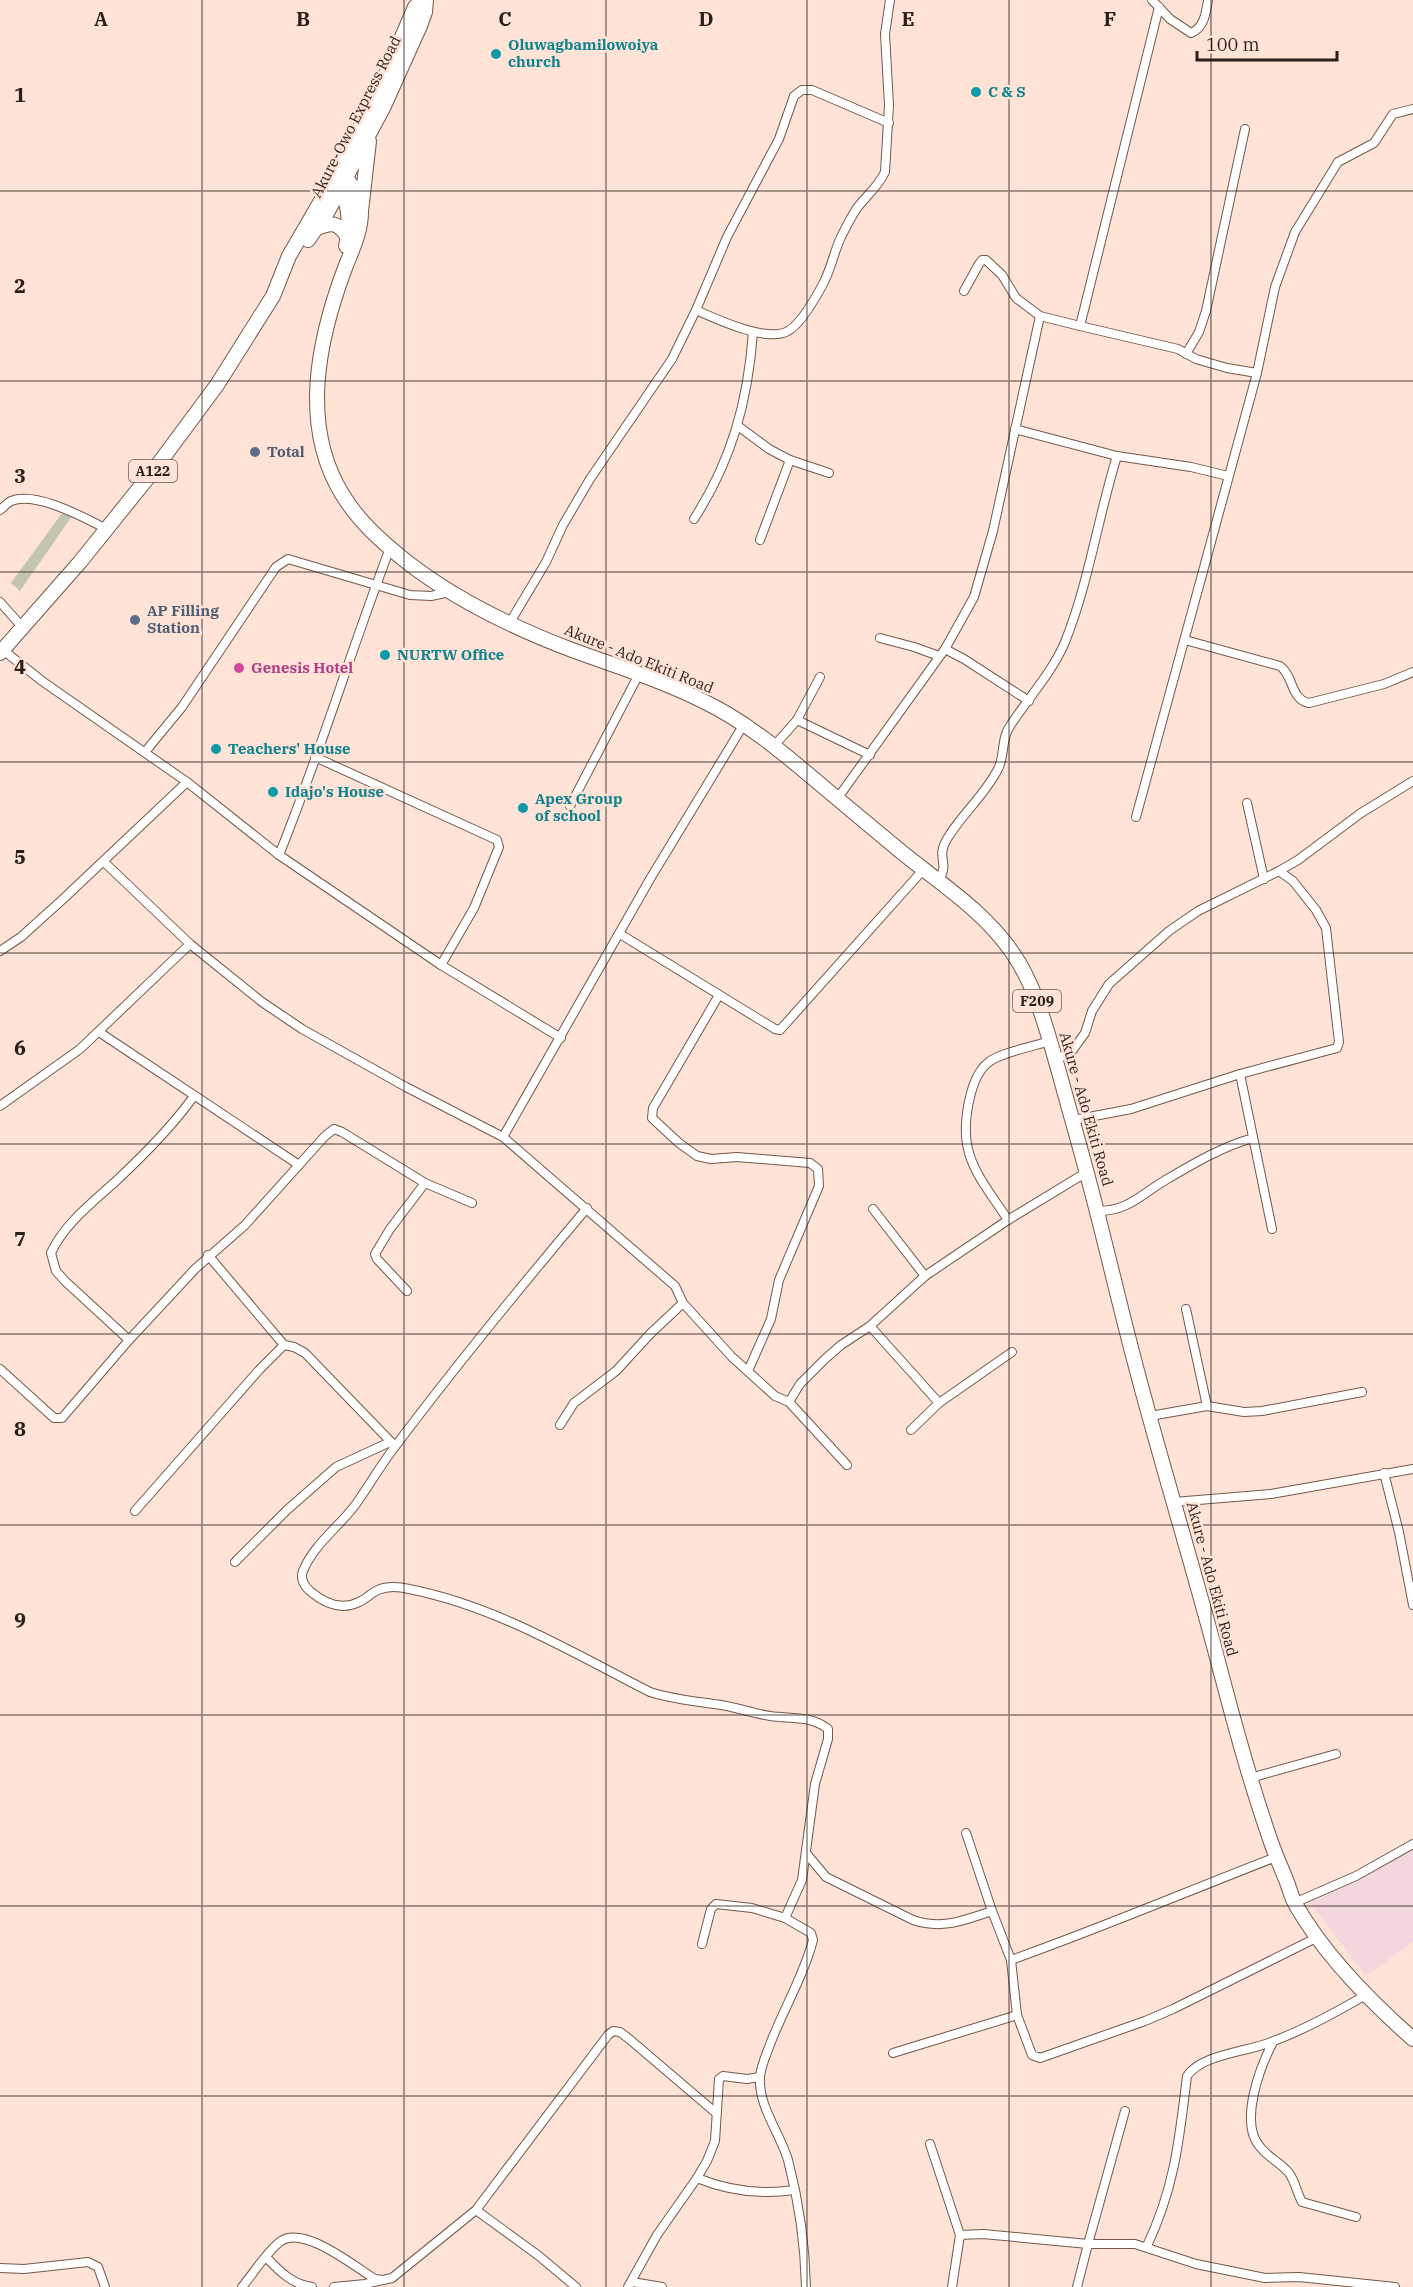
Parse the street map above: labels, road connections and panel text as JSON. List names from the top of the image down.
{
  "streets": {
    "main road": [
      "Akure-Owo Express Road",
      "A122",
      "Akure - Ado Ekiti Road",
      "F209"
    ]
  },
  "crossings": [
    ["Akure-Owo Express Road", "Akure - Ado Ekiti Road"],
    ["Akure-Owo Express Road", "F209"],
    ["Akure - Ado Ekiti Road", "F209"]
  ],
  "places": [
    "Oluwagbamilowoiya church",
    "C & S",
    "Total",
    "AP Filling Station",
    "NURTW Office",
    "Genesis Hotel",
    "Teachers' House",
    "Idajo's House",
    "Apex Group of school"
  ],
  "scale_bar": "100 m",
  "grid": {
    "columns": [
      "A",
      "B",
      "C",
      "D",
      "E",
      "F"
    ],
    "rows": [
      "1",
      "2",
      "3",
      "4",
      "5",
      "6",
      "7",
      "8",
      "9"
    ]
  }
}
